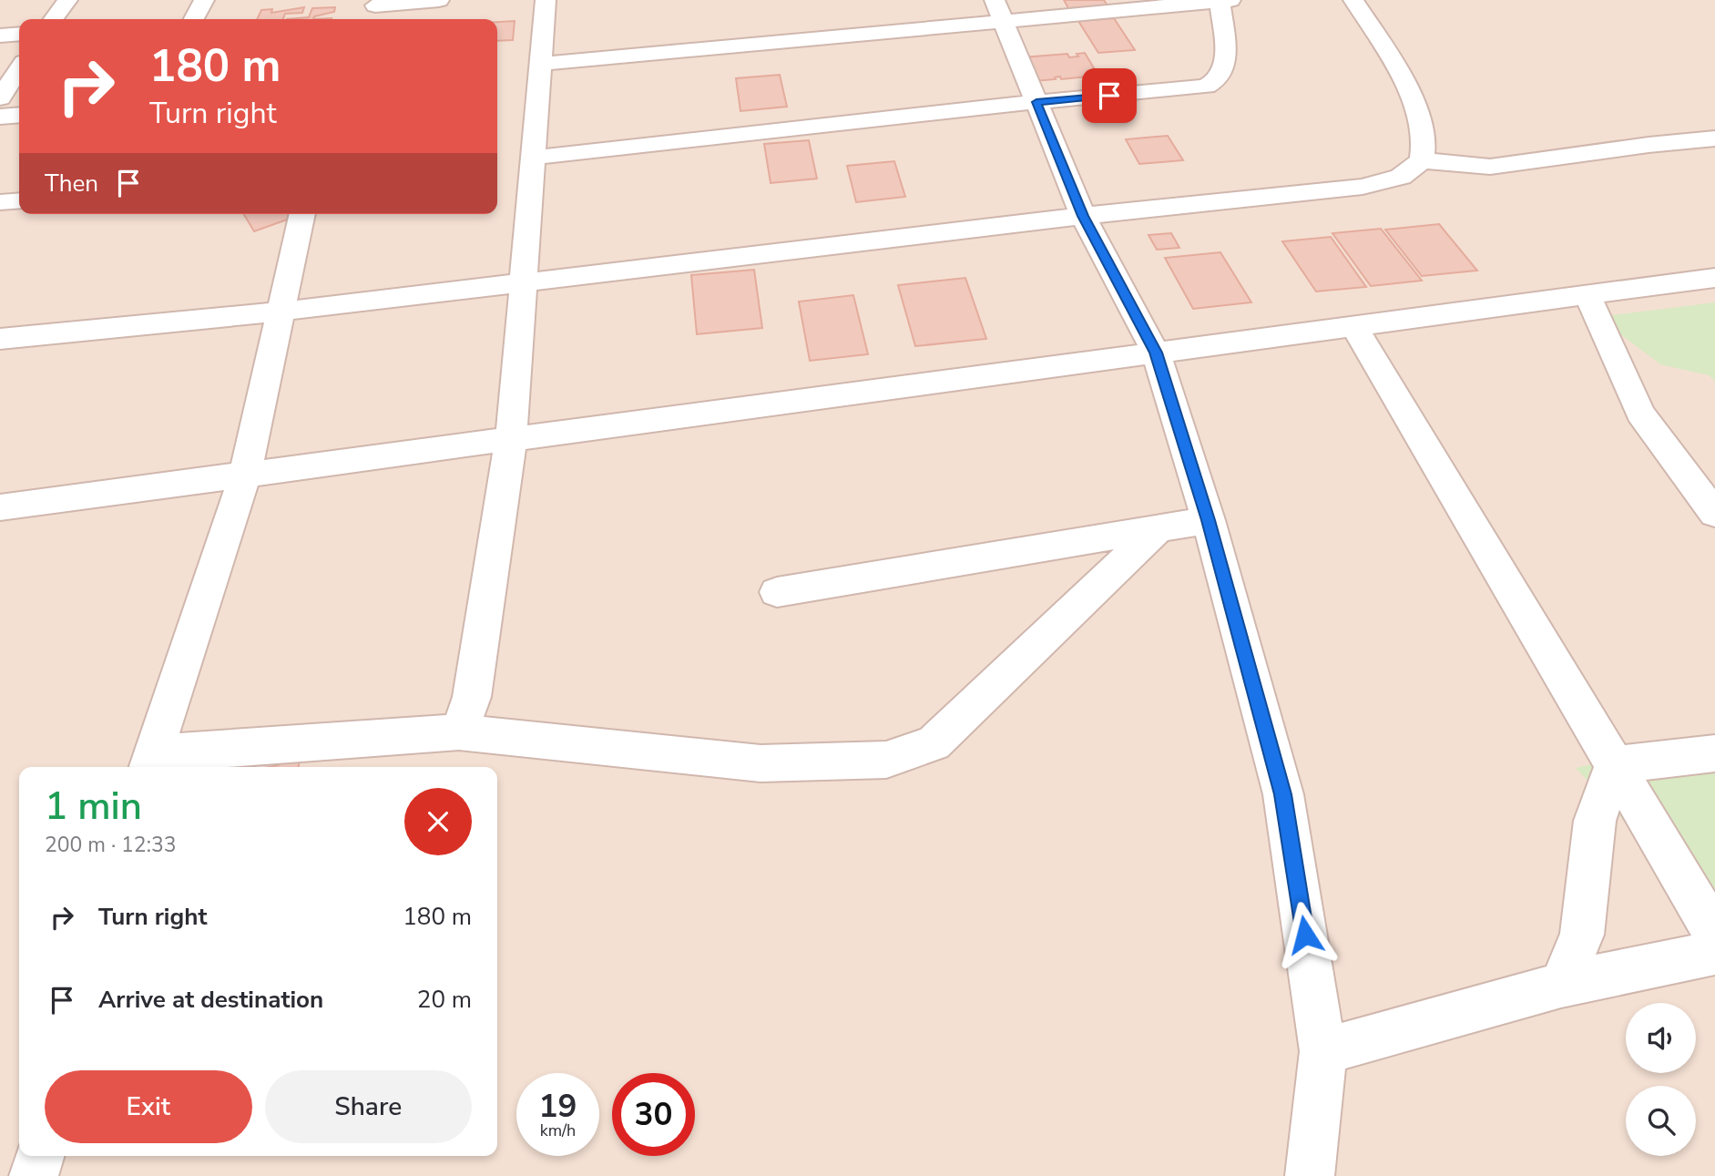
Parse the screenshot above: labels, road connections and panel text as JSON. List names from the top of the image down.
{
  "page": {
    "turn": ["180 m", "Turn right"],
    "then": "Then",
    "heading": ["1 min", "200 m · 12:33"],
    "list": [
      {
        "name": "Turn right",
        "value": "180 m"
      },
      {
        "name": "Arrive at destination",
        "value": "20 m"
      }
    ],
    "buttons": ["Exit", "Share"],
    "speed": "19 km/h",
    "limit": "30"
  }
}
